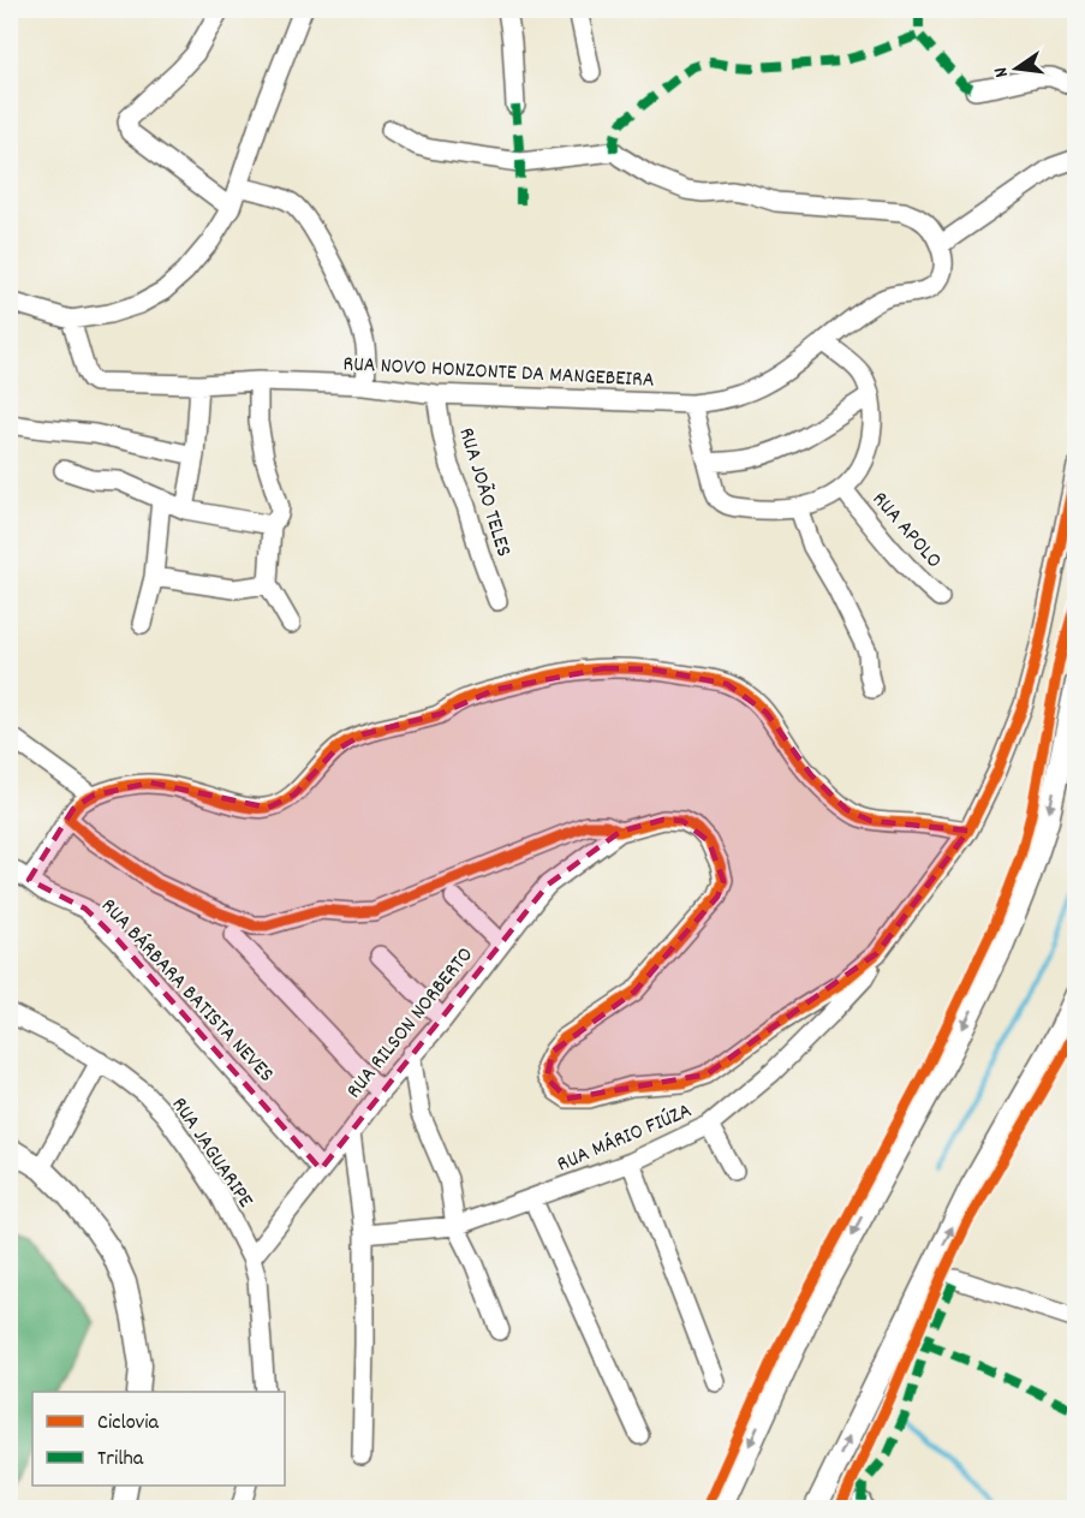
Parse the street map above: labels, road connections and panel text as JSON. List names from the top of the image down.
{
  "streets": {
    "street": [
      "RUA NOVO HONZONTE DA MANGEBEIRA",
      "RUA JOÃO TELES",
      "RUA APOLO",
      "RUA BÁRBARA BATISTA NEVES",
      "RUA RILSON NORBERTO",
      "RUA MÁRIO FIÚZA",
      "RUA JAGUARIPE"
    ]
  },
  "crossings": [
    ["RUA NOVO HONZONTE DA MANGEBEIRA", "RUA JOÃO TELES"],
    ["RUA BÁRBARA BATISTA NEVES", "RUA RILSON NORBERTO"],
    ["RUA RILSON NORBERTO", "RUA JAGUARIPE"]
  ],
  "legend": ["Ciclovia", "Trilha"],
  "north": "left"
}
